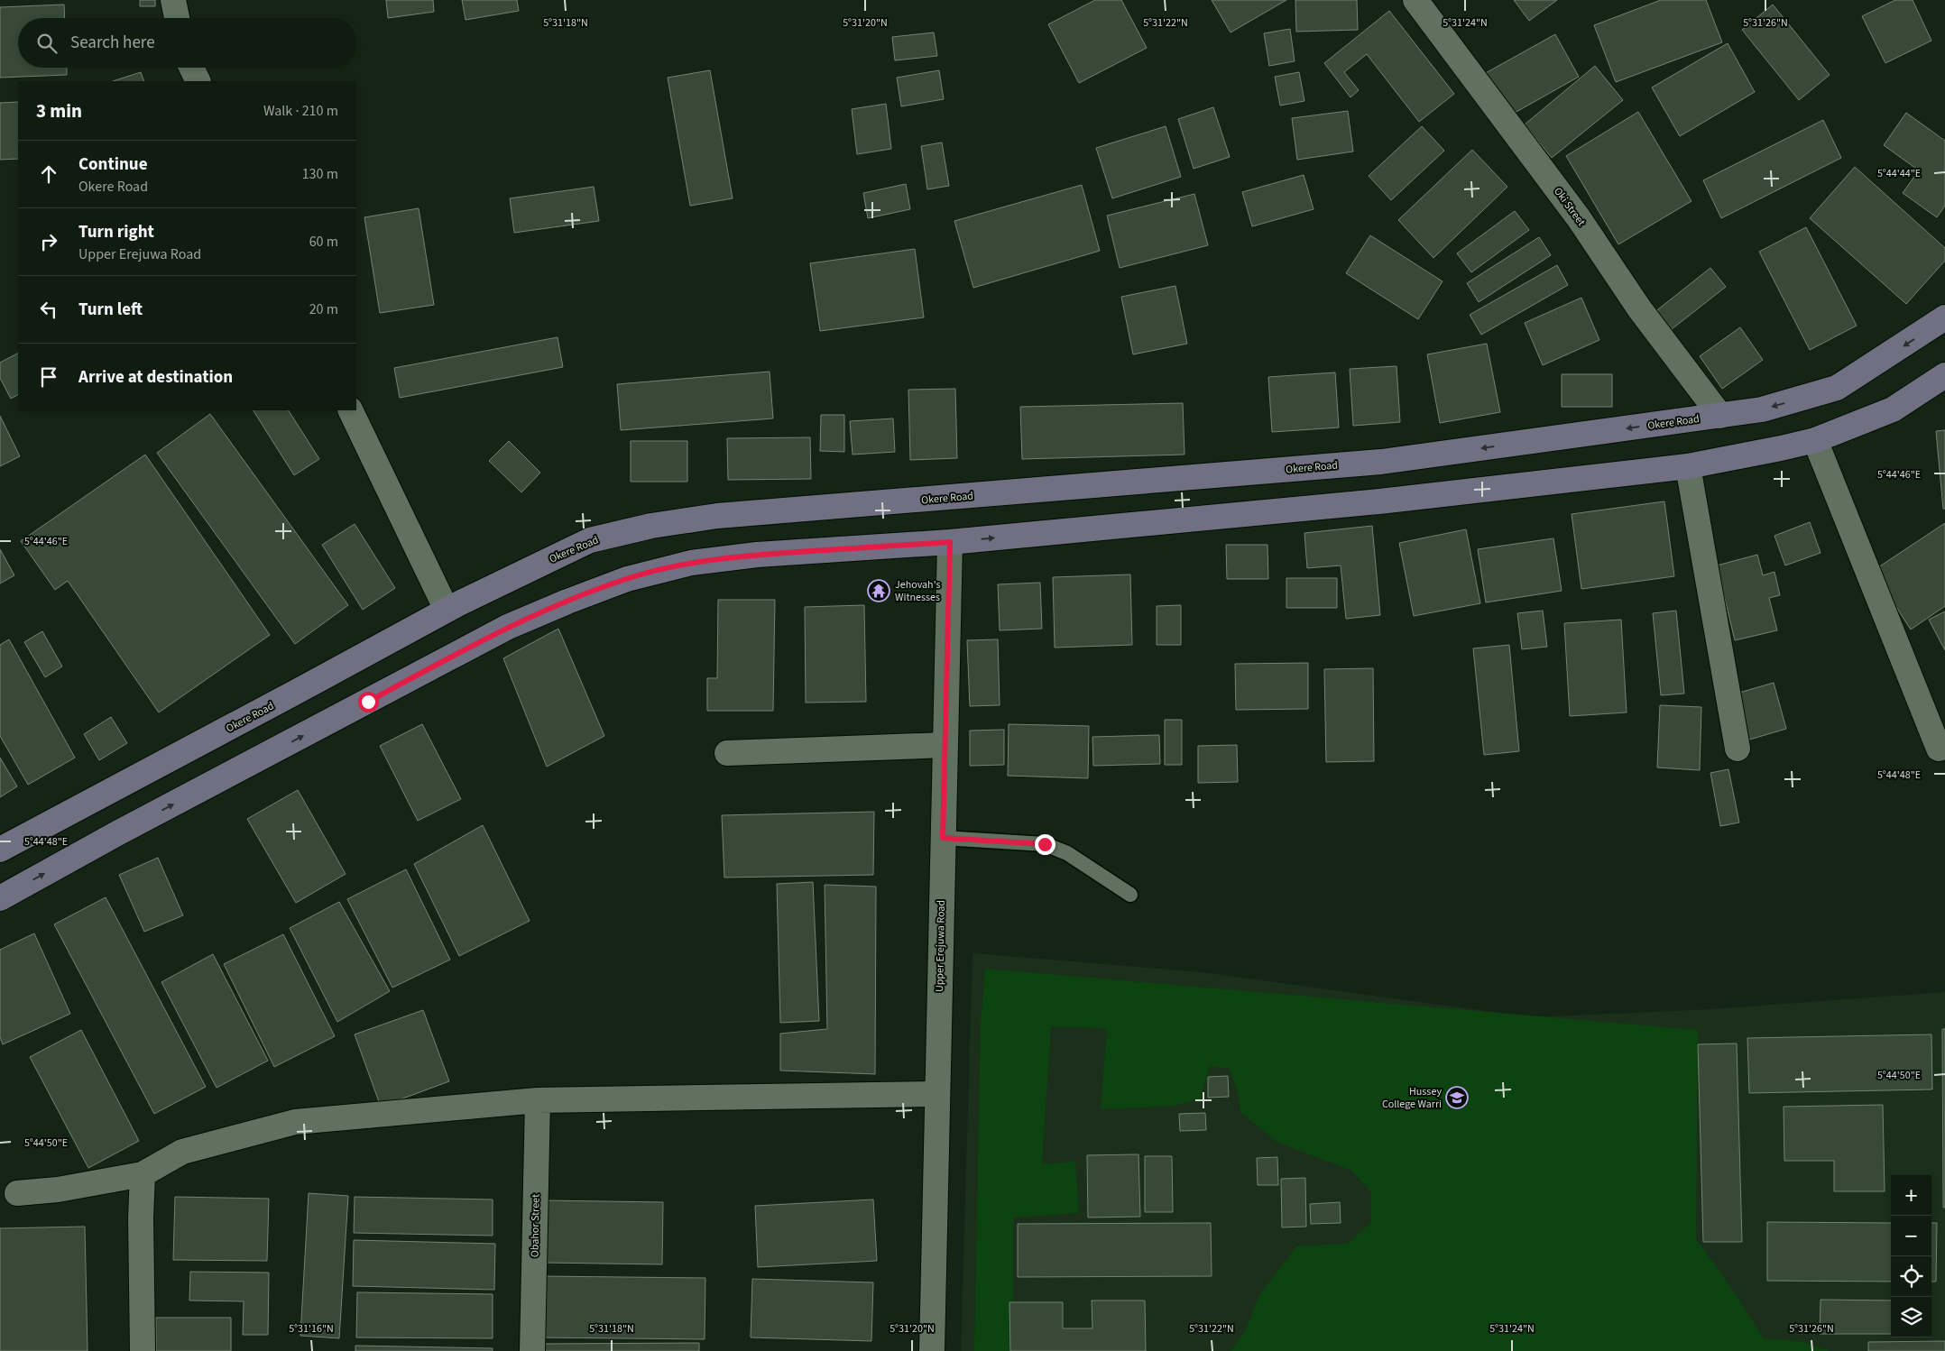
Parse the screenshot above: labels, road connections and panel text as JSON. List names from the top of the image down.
{
  "streets": {
    "main road": ["Okere Road"],
    "street": ["Oki Street", "Upper Erejuwa Road", "Obahor Street"]
  },
  "crossings": [
    ["Oki Street", "Okere Road"]
  ],
  "places": {
    "temple": ["Jehovah's Witnesses"],
    "school or university": ["Hussey College Warri"]
  },
  "page": {
    "search": "Search here",
    "heading": ["3 min", "Walk · 210 m"],
    "list": [
      ["Continue", "Okere Road", "130 m"],
      ["Turn right", "Upper Erejuwa Road", "60 m"],
      ["Turn left", "20 m"],
      "Arrive at destination"
    ],
    "map_buttons": ["+", "−"]
  },
  "coordinates": [
    "5°31'18\"N",
    "5°31'20\"N",
    "5°31'22\"N",
    "5°31'24\"N",
    "5°31'26\"N",
    "5°44'44\"E",
    "5°44'46\"E",
    "5°44'48\"E",
    "5°44'50\"E",
    "5°31'16\"N"
  ]
}
